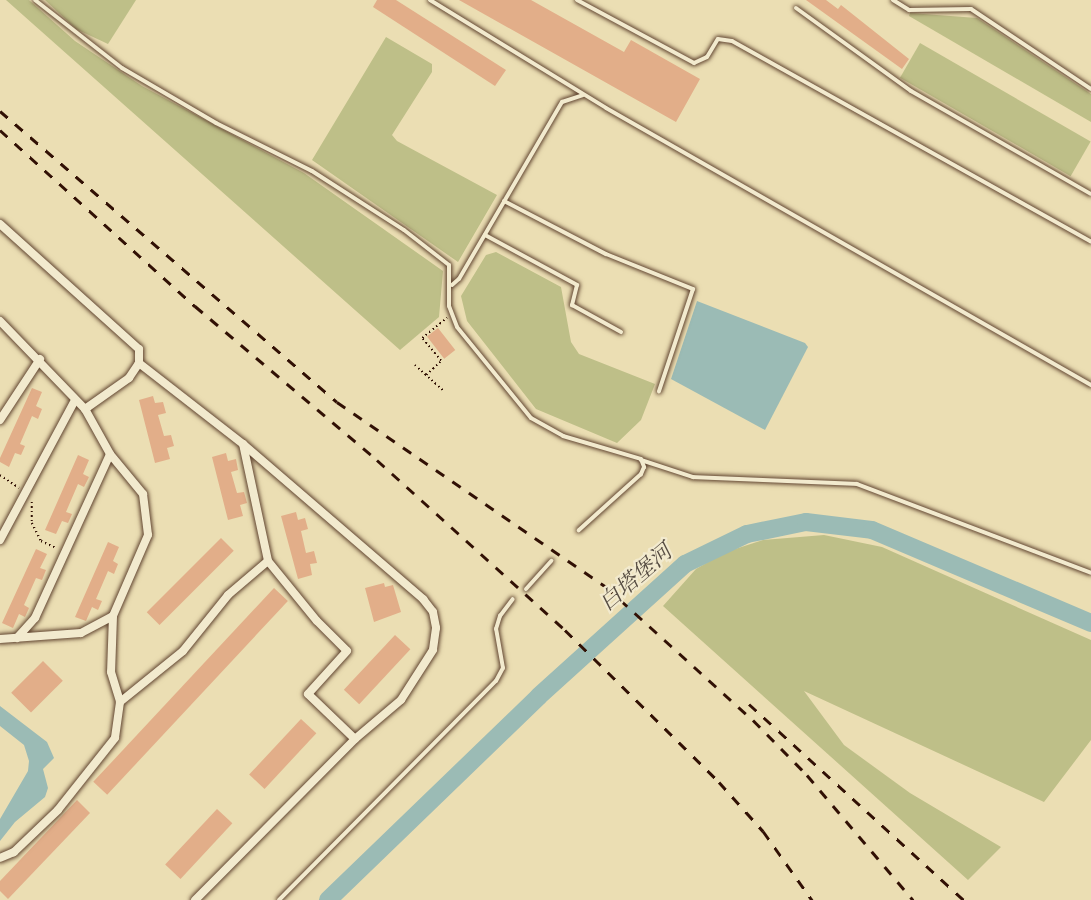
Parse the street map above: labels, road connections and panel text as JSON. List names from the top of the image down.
{
  "water": ["白塔堡河"]
}
